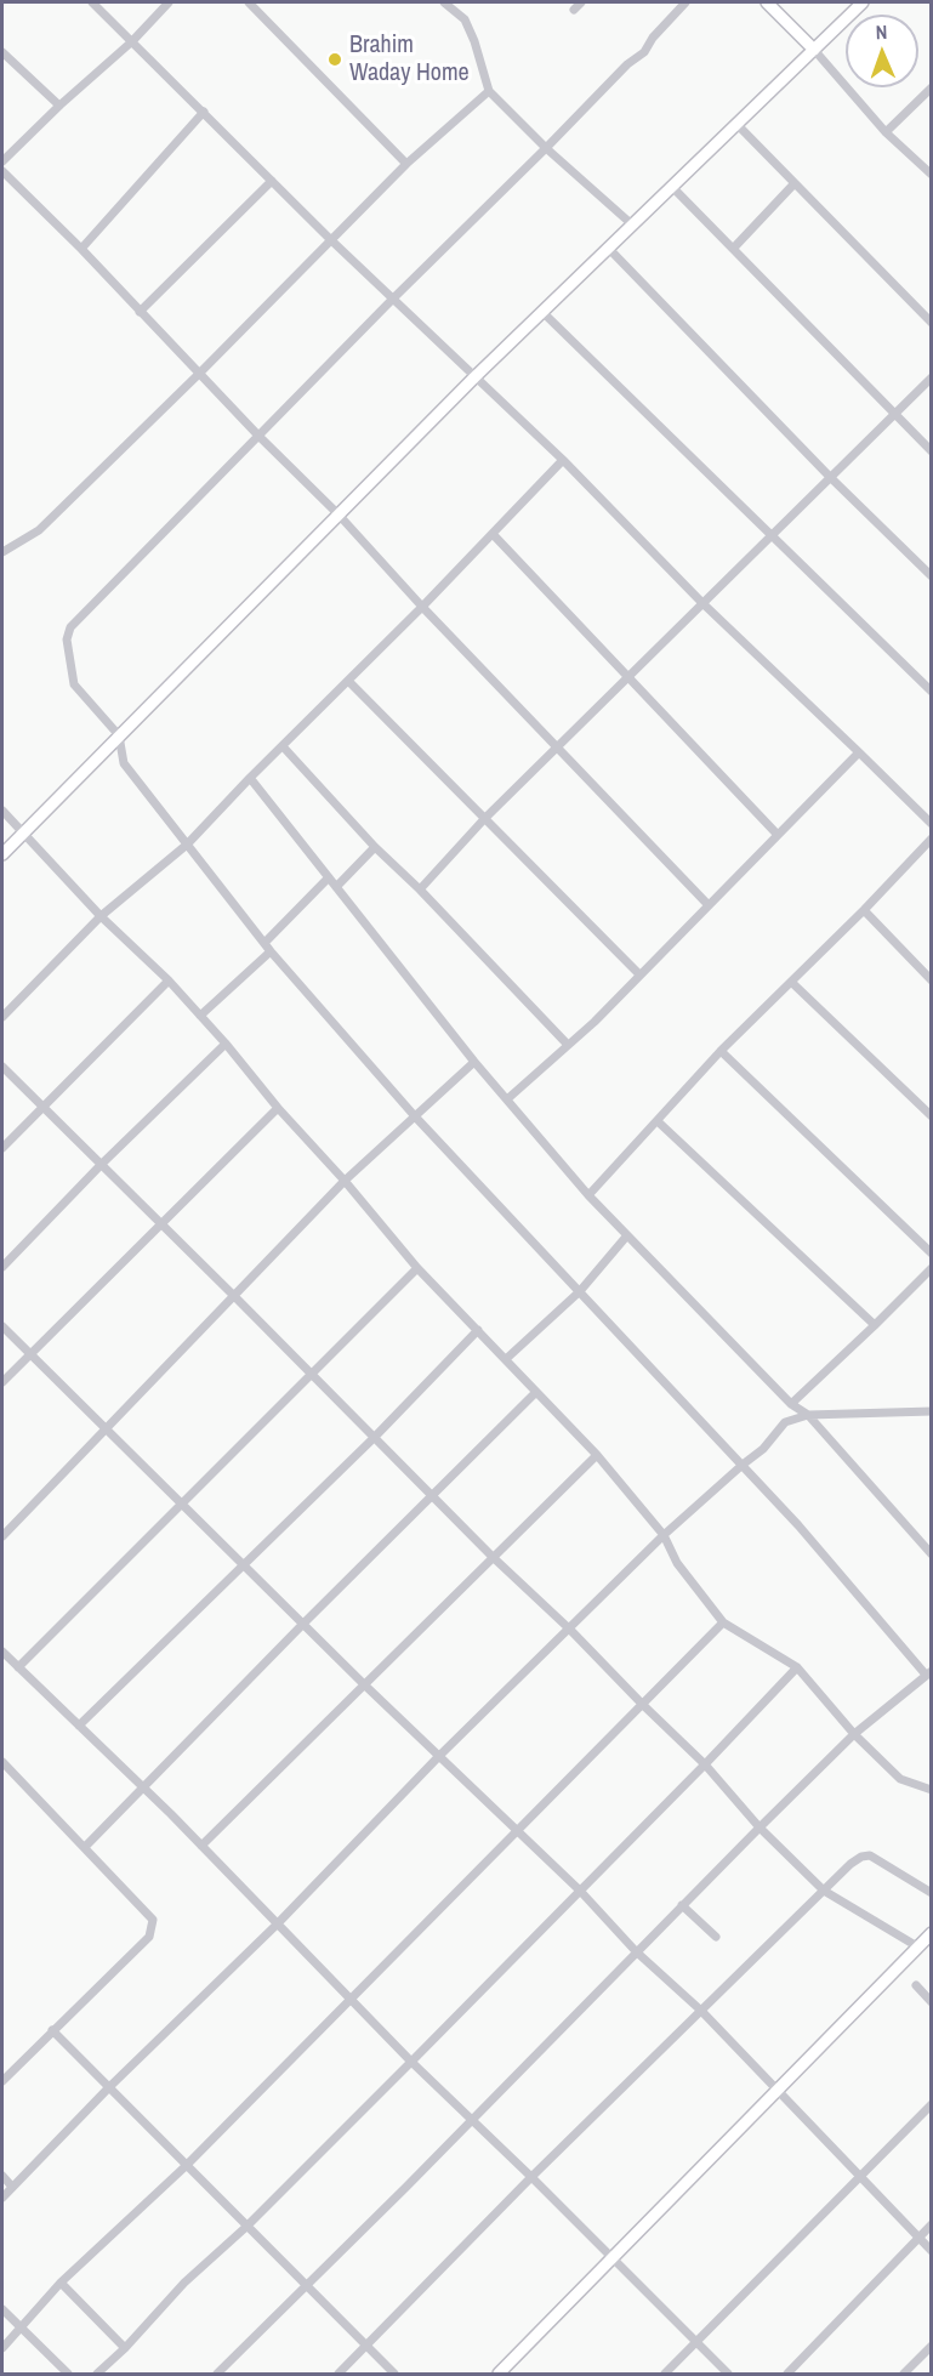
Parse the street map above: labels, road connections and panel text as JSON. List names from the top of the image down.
{
  "places": ["Brahim Waday Home"],
  "north": "top"
}
